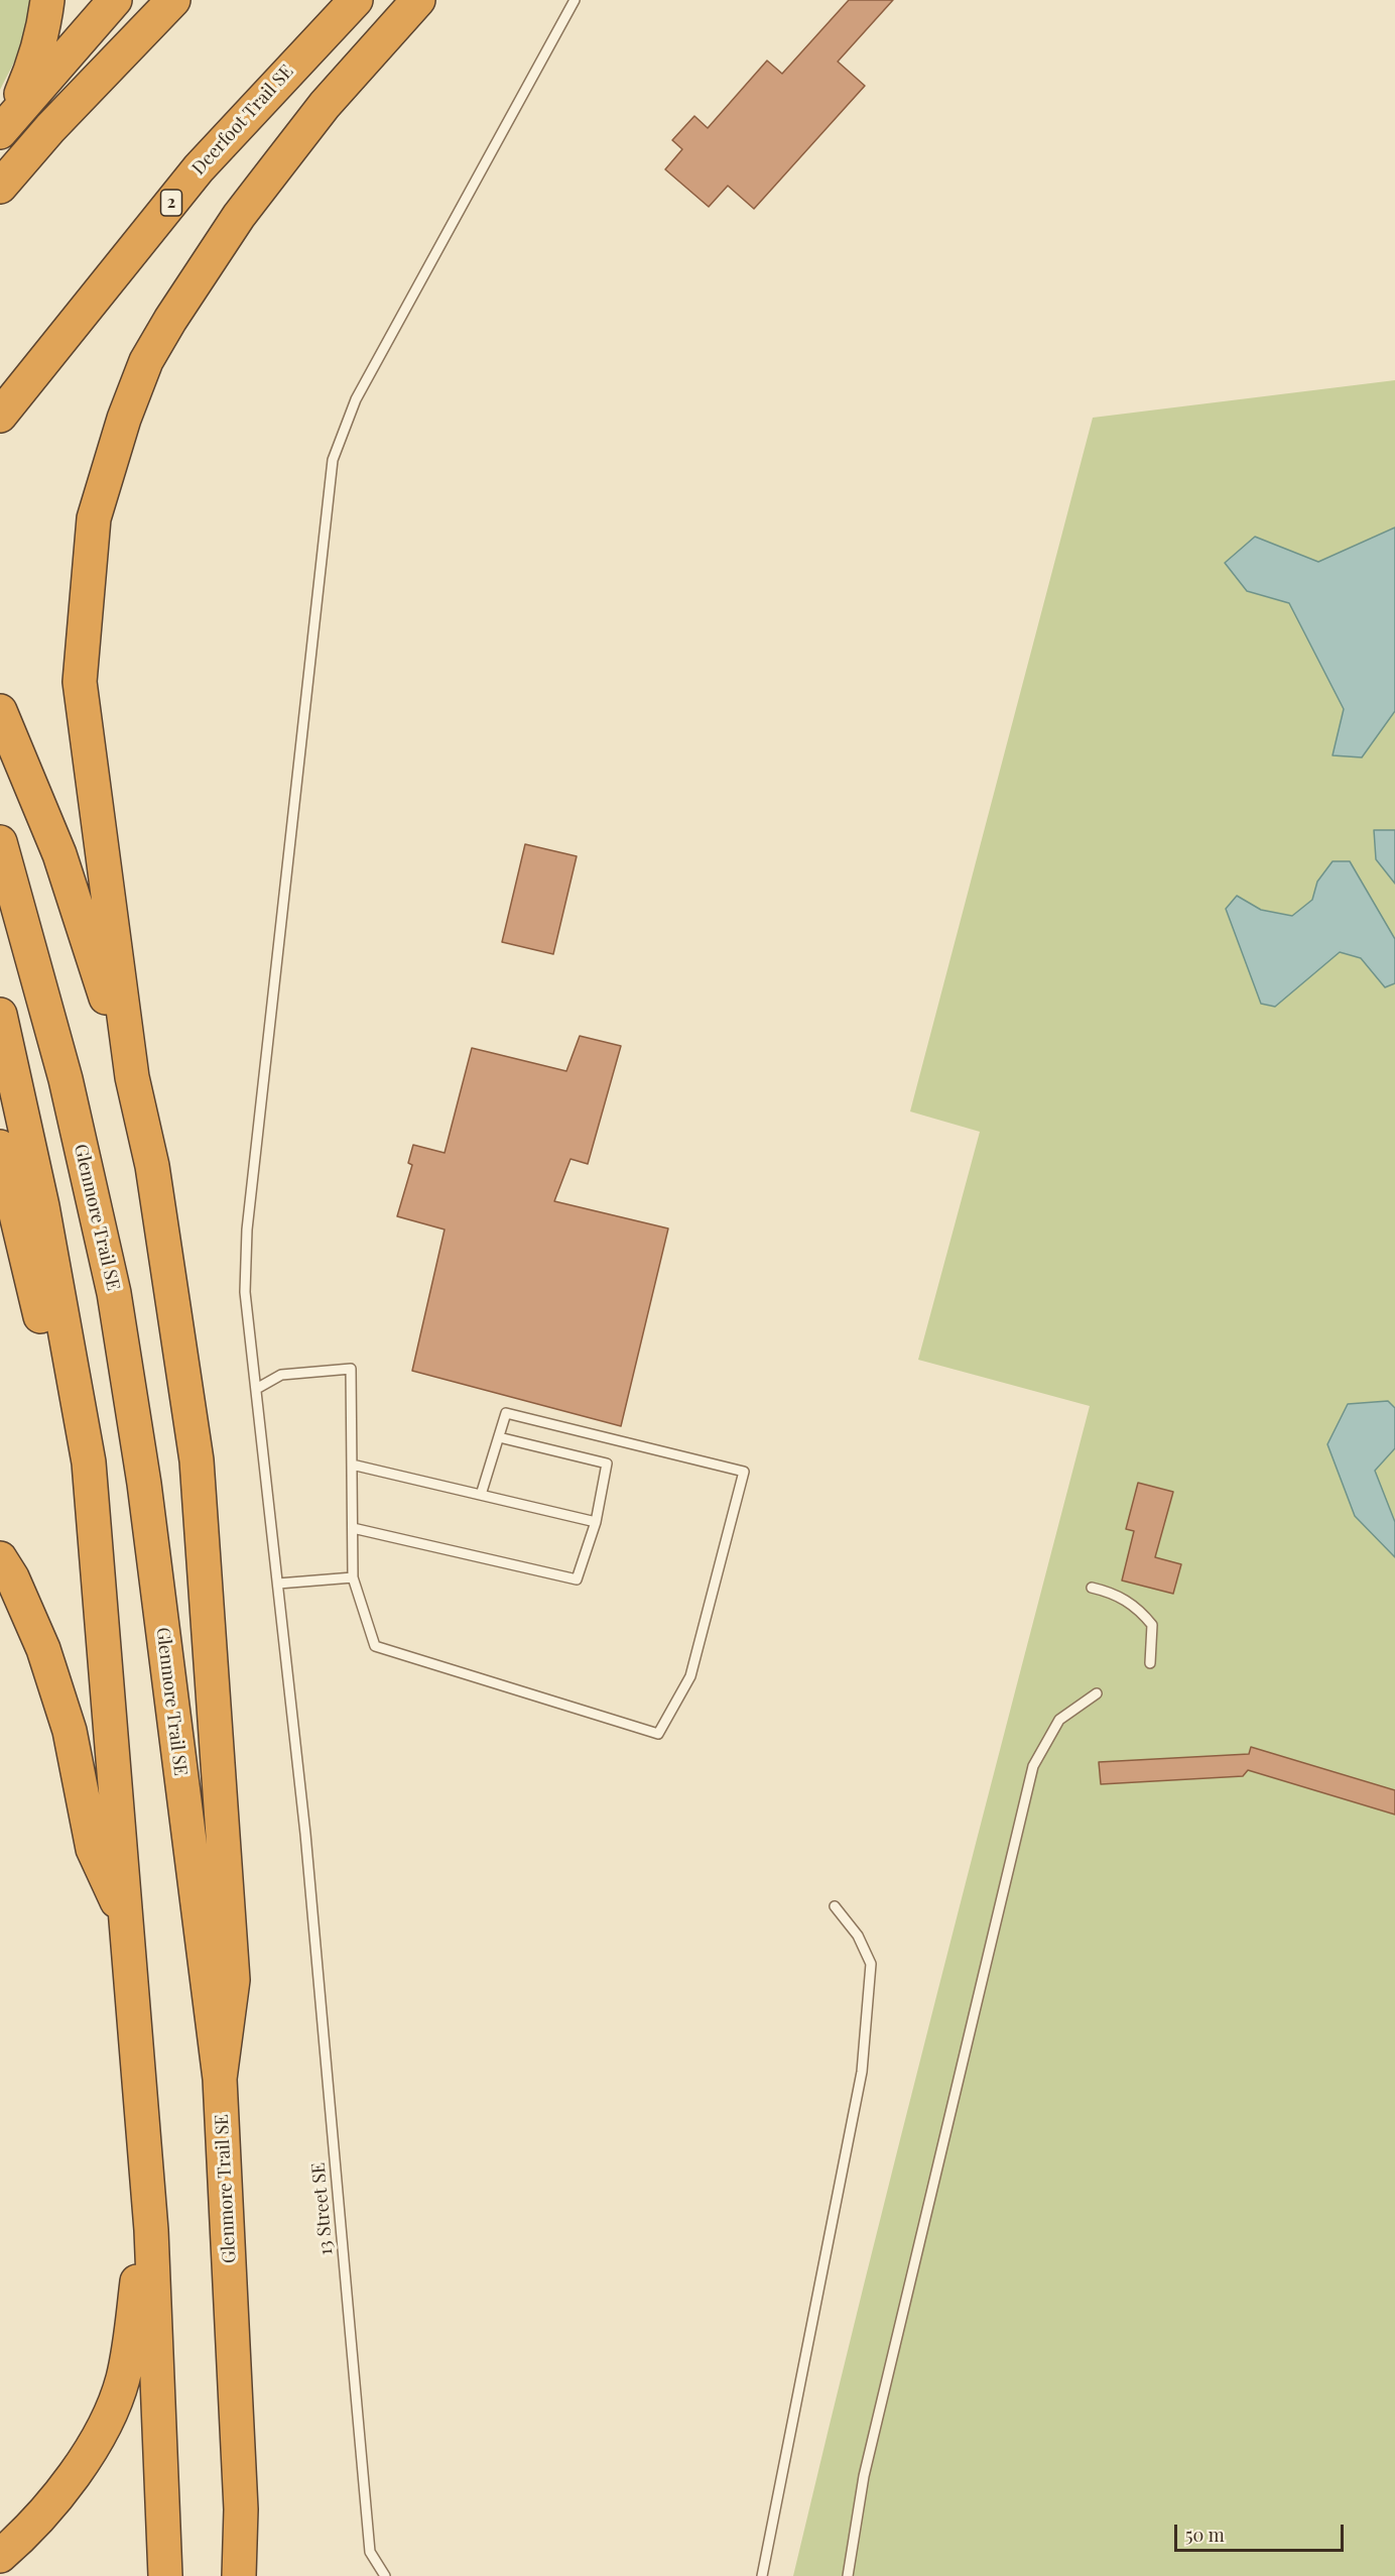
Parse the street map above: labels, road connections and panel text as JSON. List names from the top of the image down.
{
  "streets": {
    "highway": ["Deerfoot Trail SE", "2", "Glenmore Trail SE"],
    "lane": ["13 Street SE"]
  },
  "scale_bar": "50 m"
}
